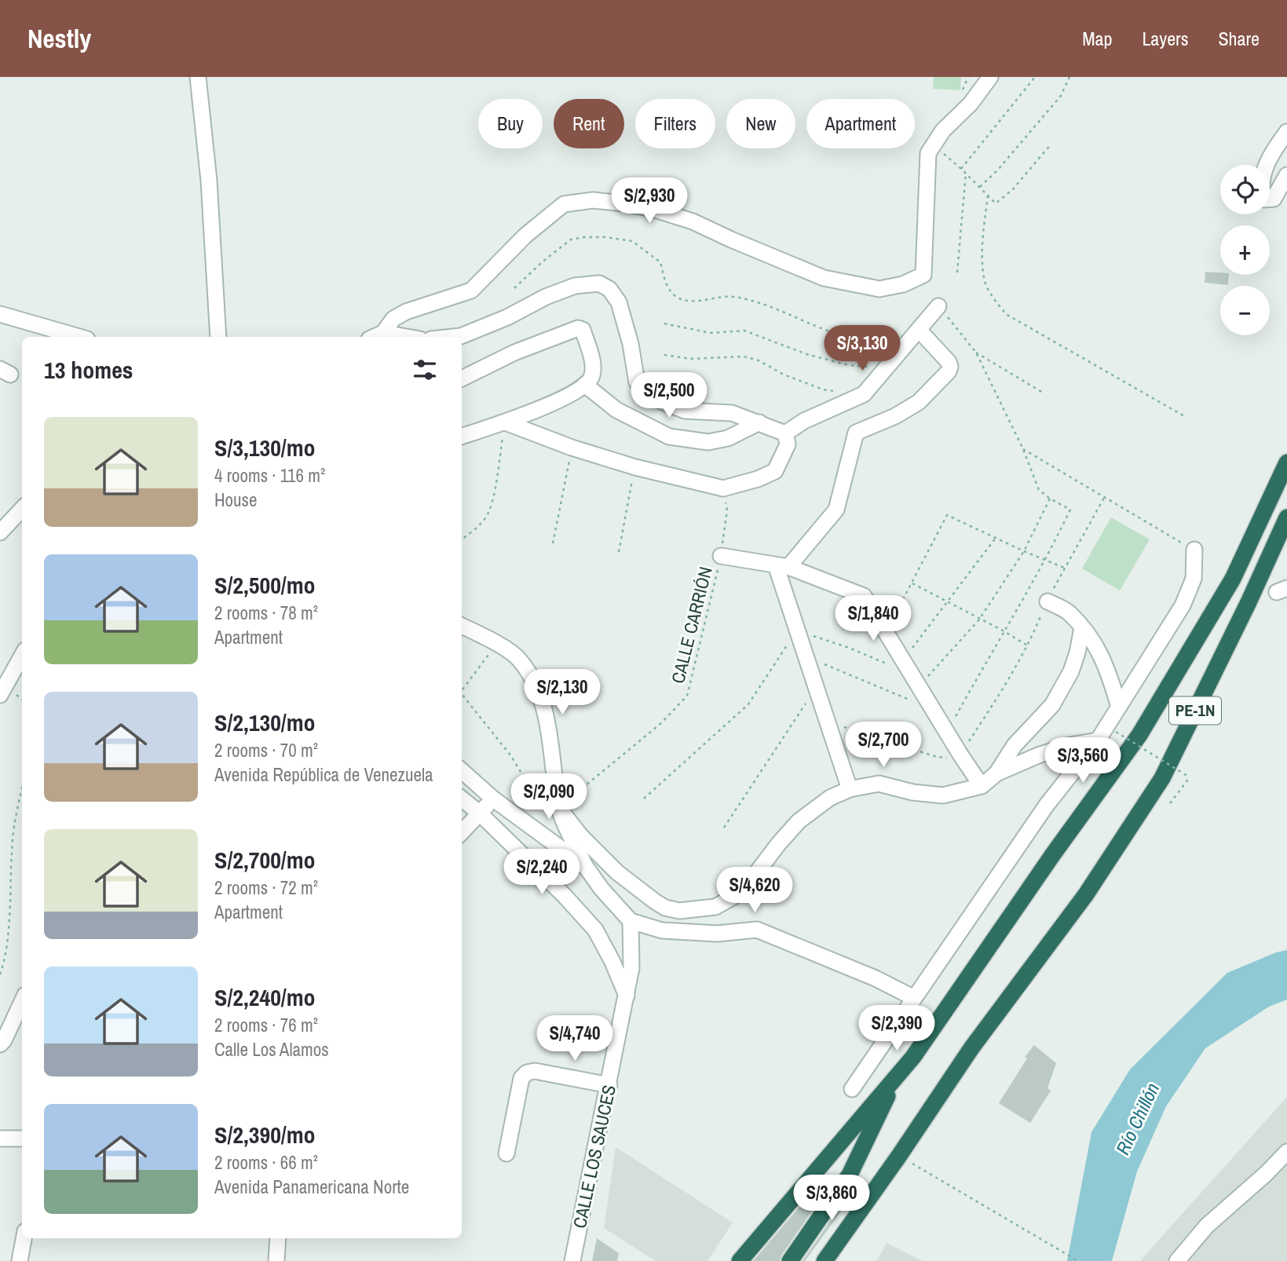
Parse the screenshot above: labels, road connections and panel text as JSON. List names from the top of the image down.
{
  "streets": {
    "highway": ["PE-1N"],
    "street": ["CALLE LOS SAUCES"],
    "path": ["CALLE CARRIÓN"]
  },
  "water": ["Río Chillón"],
  "page": {
    "header": "Nestly",
    "nav": ["Map", "Layers", "Share"],
    "chip": [
      "Buy",
      "Rent",
      "Filters",
      "New",
      "Apartment"
    ],
    "map_buttons": ["+", "−"],
    "price": [
      "S/2,930",
      "S/3,130",
      "S/2,500",
      "S/1,840",
      "S/2,130",
      "S/2,700",
      "S/3,560",
      "S/2,090",
      "S/2,240",
      "S/4,620",
      "S/2,390",
      "S/4,740",
      "S/3,860"
    ],
    "heading": "13 homes",
    "list": [
      {
        "name": "S/3,130/mo",
        "note": "4 rooms · 116 m² · House"
      },
      {
        "name": "S/2,500/mo",
        "note": "2 rooms · 78 m² · Apartment"
      },
      {
        "name": "S/2,130/mo",
        "note": "2 rooms · 70 m² · Avenida República de Venezuela"
      },
      {
        "name": "S/2,700/mo",
        "note": "2 rooms · 72 m² · Apartment"
      },
      {
        "name": "S/2,240/mo",
        "note": "2 rooms · 76 m² · Calle Los Alamos"
      },
      {
        "name": "S/2,390/mo",
        "note": "2 rooms · 66 m² · Avenida Panamericana Norte"
      }
    ]
  }
}
